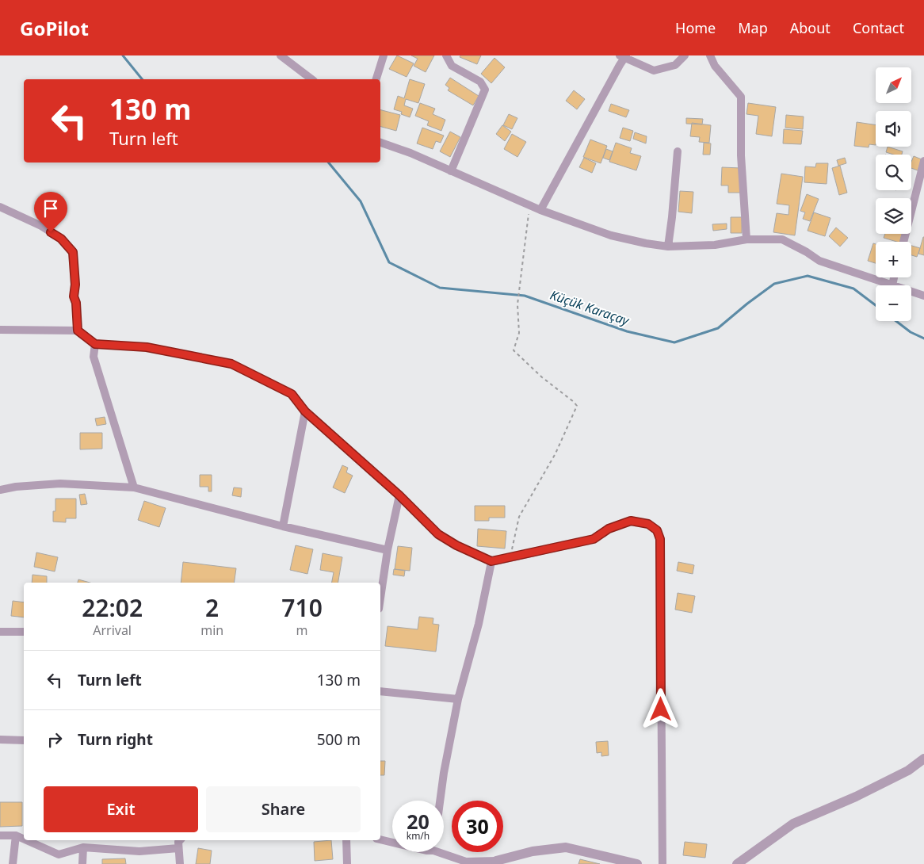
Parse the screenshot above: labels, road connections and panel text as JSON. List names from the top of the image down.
{
  "water": ["Küçük Karaçay"],
  "north": "top right",
  "page": {
    "header": "GoPilot",
    "nav": [
      "Home",
      "Map",
      "About",
      "Contact"
    ],
    "map_buttons": ["+", "−"],
    "turn": ["130 m", "Turn left"],
    "eta": [
      "22:02",
      "Arrival",
      "2",
      "min",
      "710",
      "m"
    ],
    "list": [
      {
        "name": "Turn left",
        "value": "130 m"
      },
      {
        "name": "Turn right",
        "value": "500 m"
      }
    ],
    "buttons": ["Exit", "Share"],
    "speed": "20 km/h",
    "limit": "30"
  }
}
